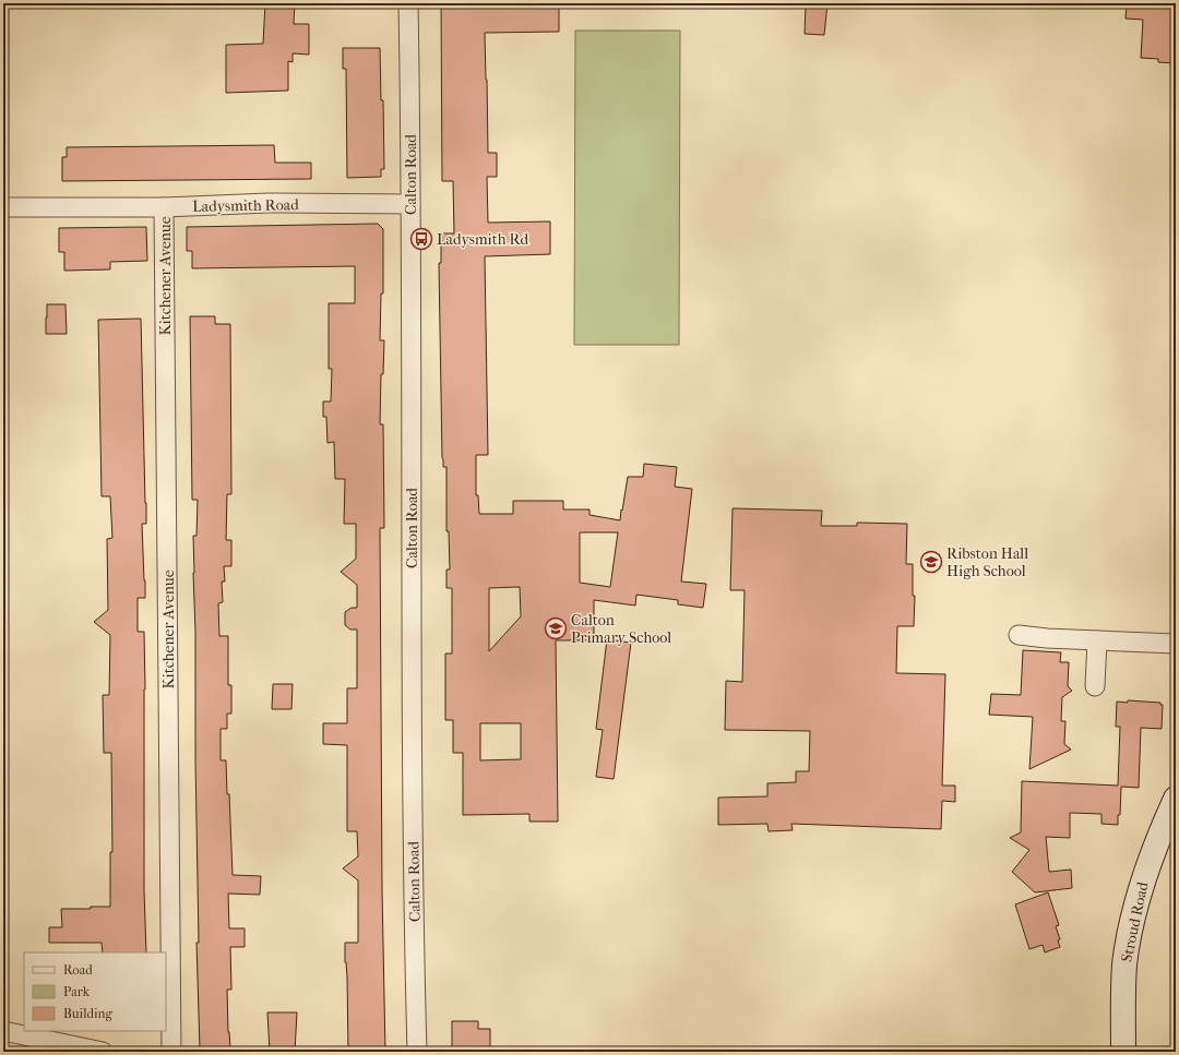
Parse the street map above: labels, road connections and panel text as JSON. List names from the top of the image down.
{
  "streets": {
    "main road": ["Stroud Road"],
    "street": ["Calton Road", "Ladysmith Road", "Kitchener Avenue"]
  },
  "crossings": [
    ["Calton Road", "Ladysmith Road"],
    ["Ladysmith Road", "Kitchener Avenue"]
  ],
  "places": {
    "bus stop": ["Ladysmith Rd"],
    "school or university": ["Ribston Hall High School", "Calton Primary School"]
  },
  "legend": ["Road", "Park", "Building"]
}
